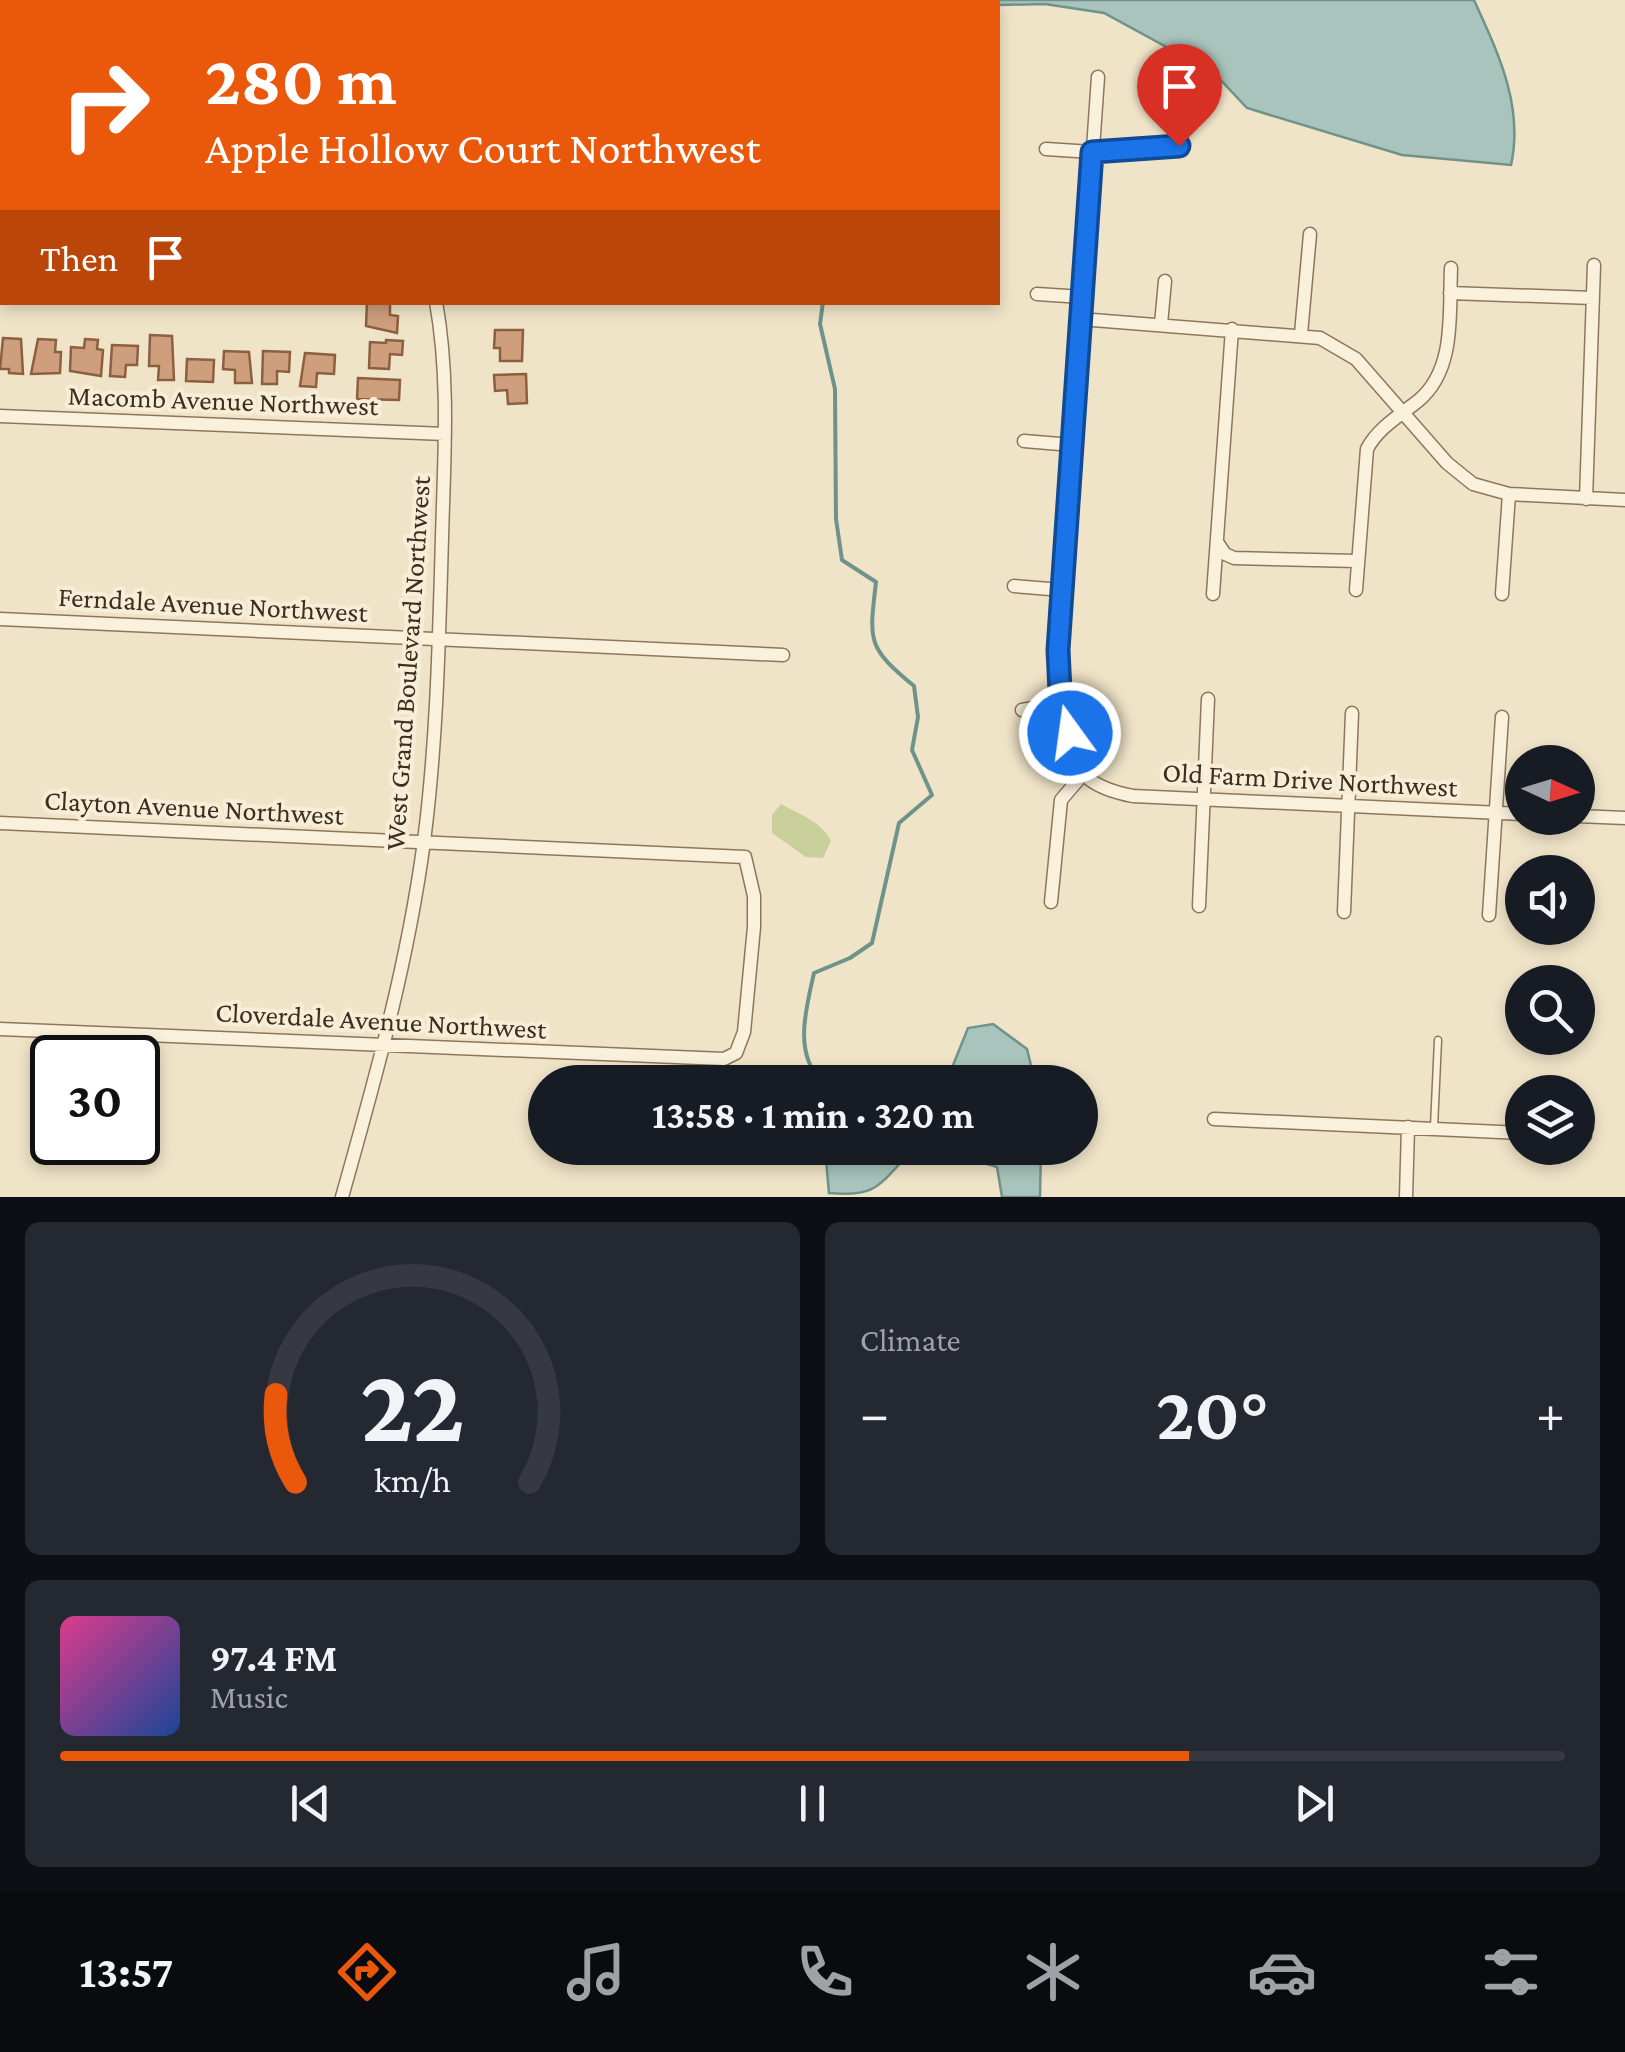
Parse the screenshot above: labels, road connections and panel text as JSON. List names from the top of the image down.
{
  "streets": {
    "street": [
      "Macomb Avenue Northwest",
      "Ferndale Avenue Northwest",
      "West Grand Boulevard Northwest",
      "Old Farm Drive Northwest",
      "Clayton Avenue Northwest",
      "Cloverdale Avenue Northwest"
    ]
  },
  "crossings": [
    ["Macomb Avenue Northwest", "West Grand Boulevard Northwest"],
    ["Ferndale Avenue Northwest", "West Grand Boulevard Northwest"],
    ["West Grand Boulevard Northwest", "Clayton Avenue Northwest"],
    ["West Grand Boulevard Northwest", "Cloverdale Avenue Northwest"],
    ["Clayton Avenue Northwest", "Cloverdale Avenue Northwest"]
  ],
  "north": "right",
  "page": {
    "turn": ["280 m", "Apple Hollow Court Northwest"],
    "then": "Then",
    "limit": "30",
    "trip": "13:58 · 1 min · 320 m",
    "tile": "Climate",
    "heat": ["−", "20°", "+"],
    "song": ["97.4 FM", "Music"],
    "tabs": "13:57",
    "gauge": ["22", "km/h"]
  }
}
